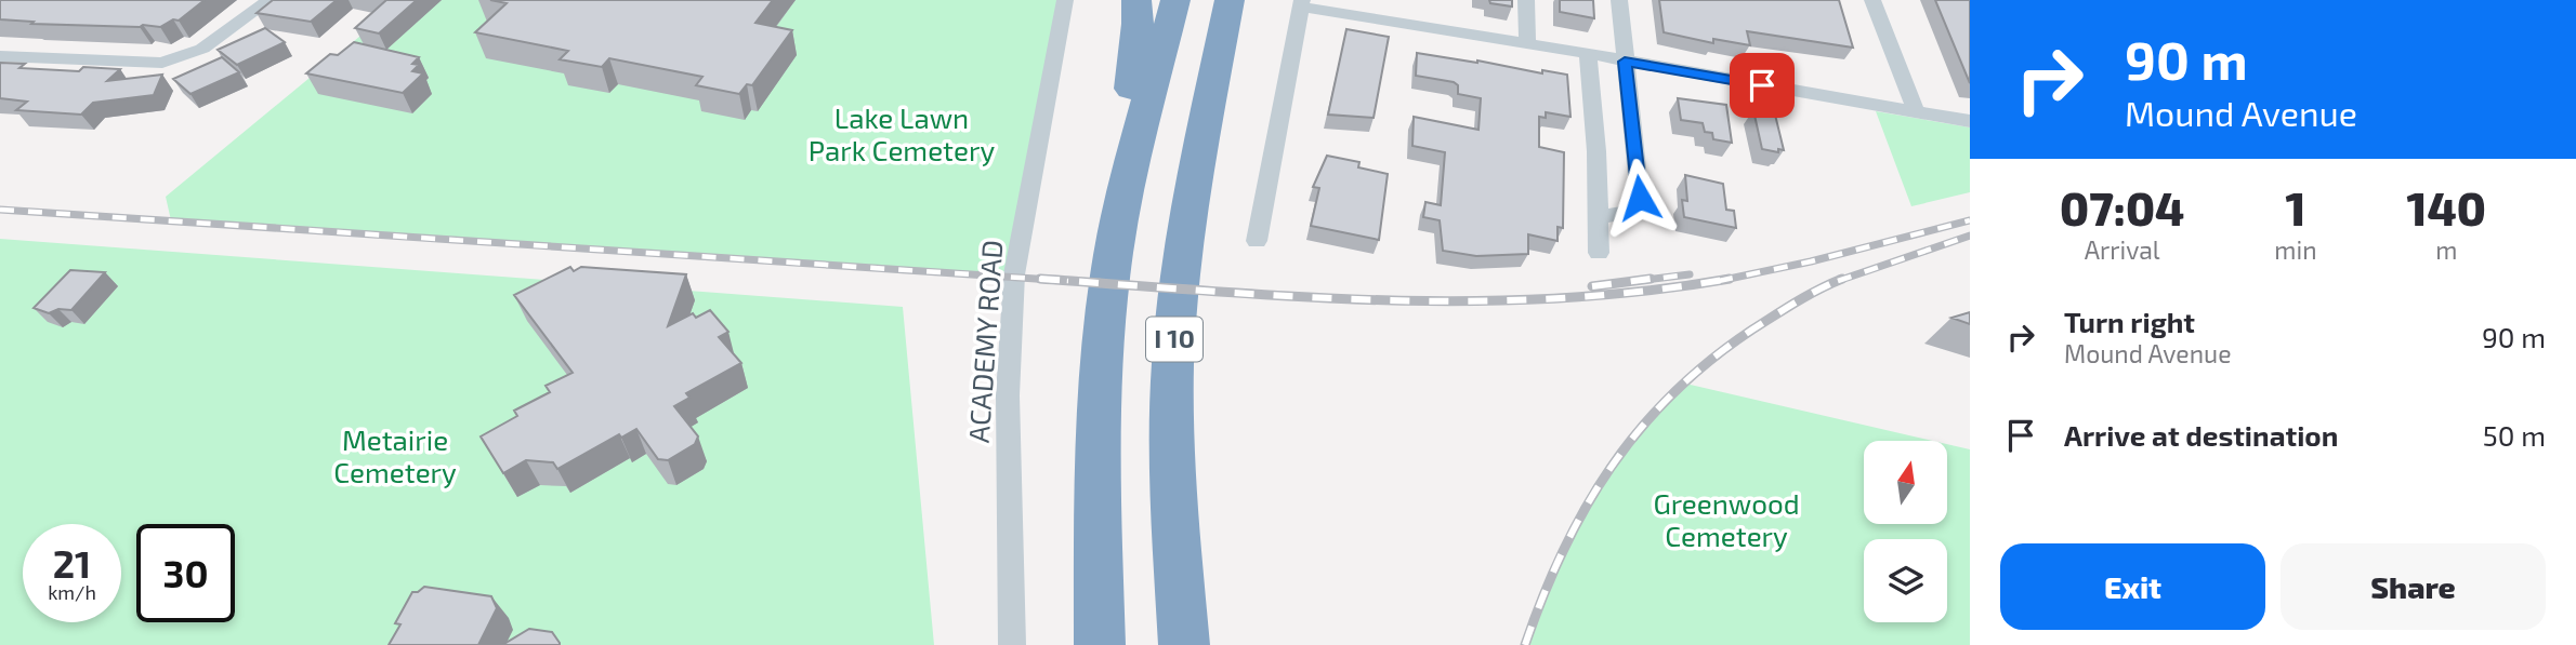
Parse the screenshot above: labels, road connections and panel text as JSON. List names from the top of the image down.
{
  "streets": {
    "highway": ["I 10"],
    "street": ["ACADEMY ROAD"]
  },
  "parks": ["Lake Lawn Park Cemetery", "Metairie Cemetery", "Greenwood Cemetery"],
  "north": "top",
  "page": {
    "turn": ["90 m", "Mound Avenue"],
    "eta": [
      "07:04",
      "Arrival",
      "1",
      "min",
      "140",
      "m"
    ],
    "list": [
      {
        "name": "Turn right",
        "note": "Mound Avenue",
        "value": "90 m"
      },
      {
        "name": "Arrive at destination",
        "value": "50 m"
      }
    ],
    "speed": "21 km/h",
    "limit": "30",
    "buttons": ["Exit", "Share"]
  }
}
